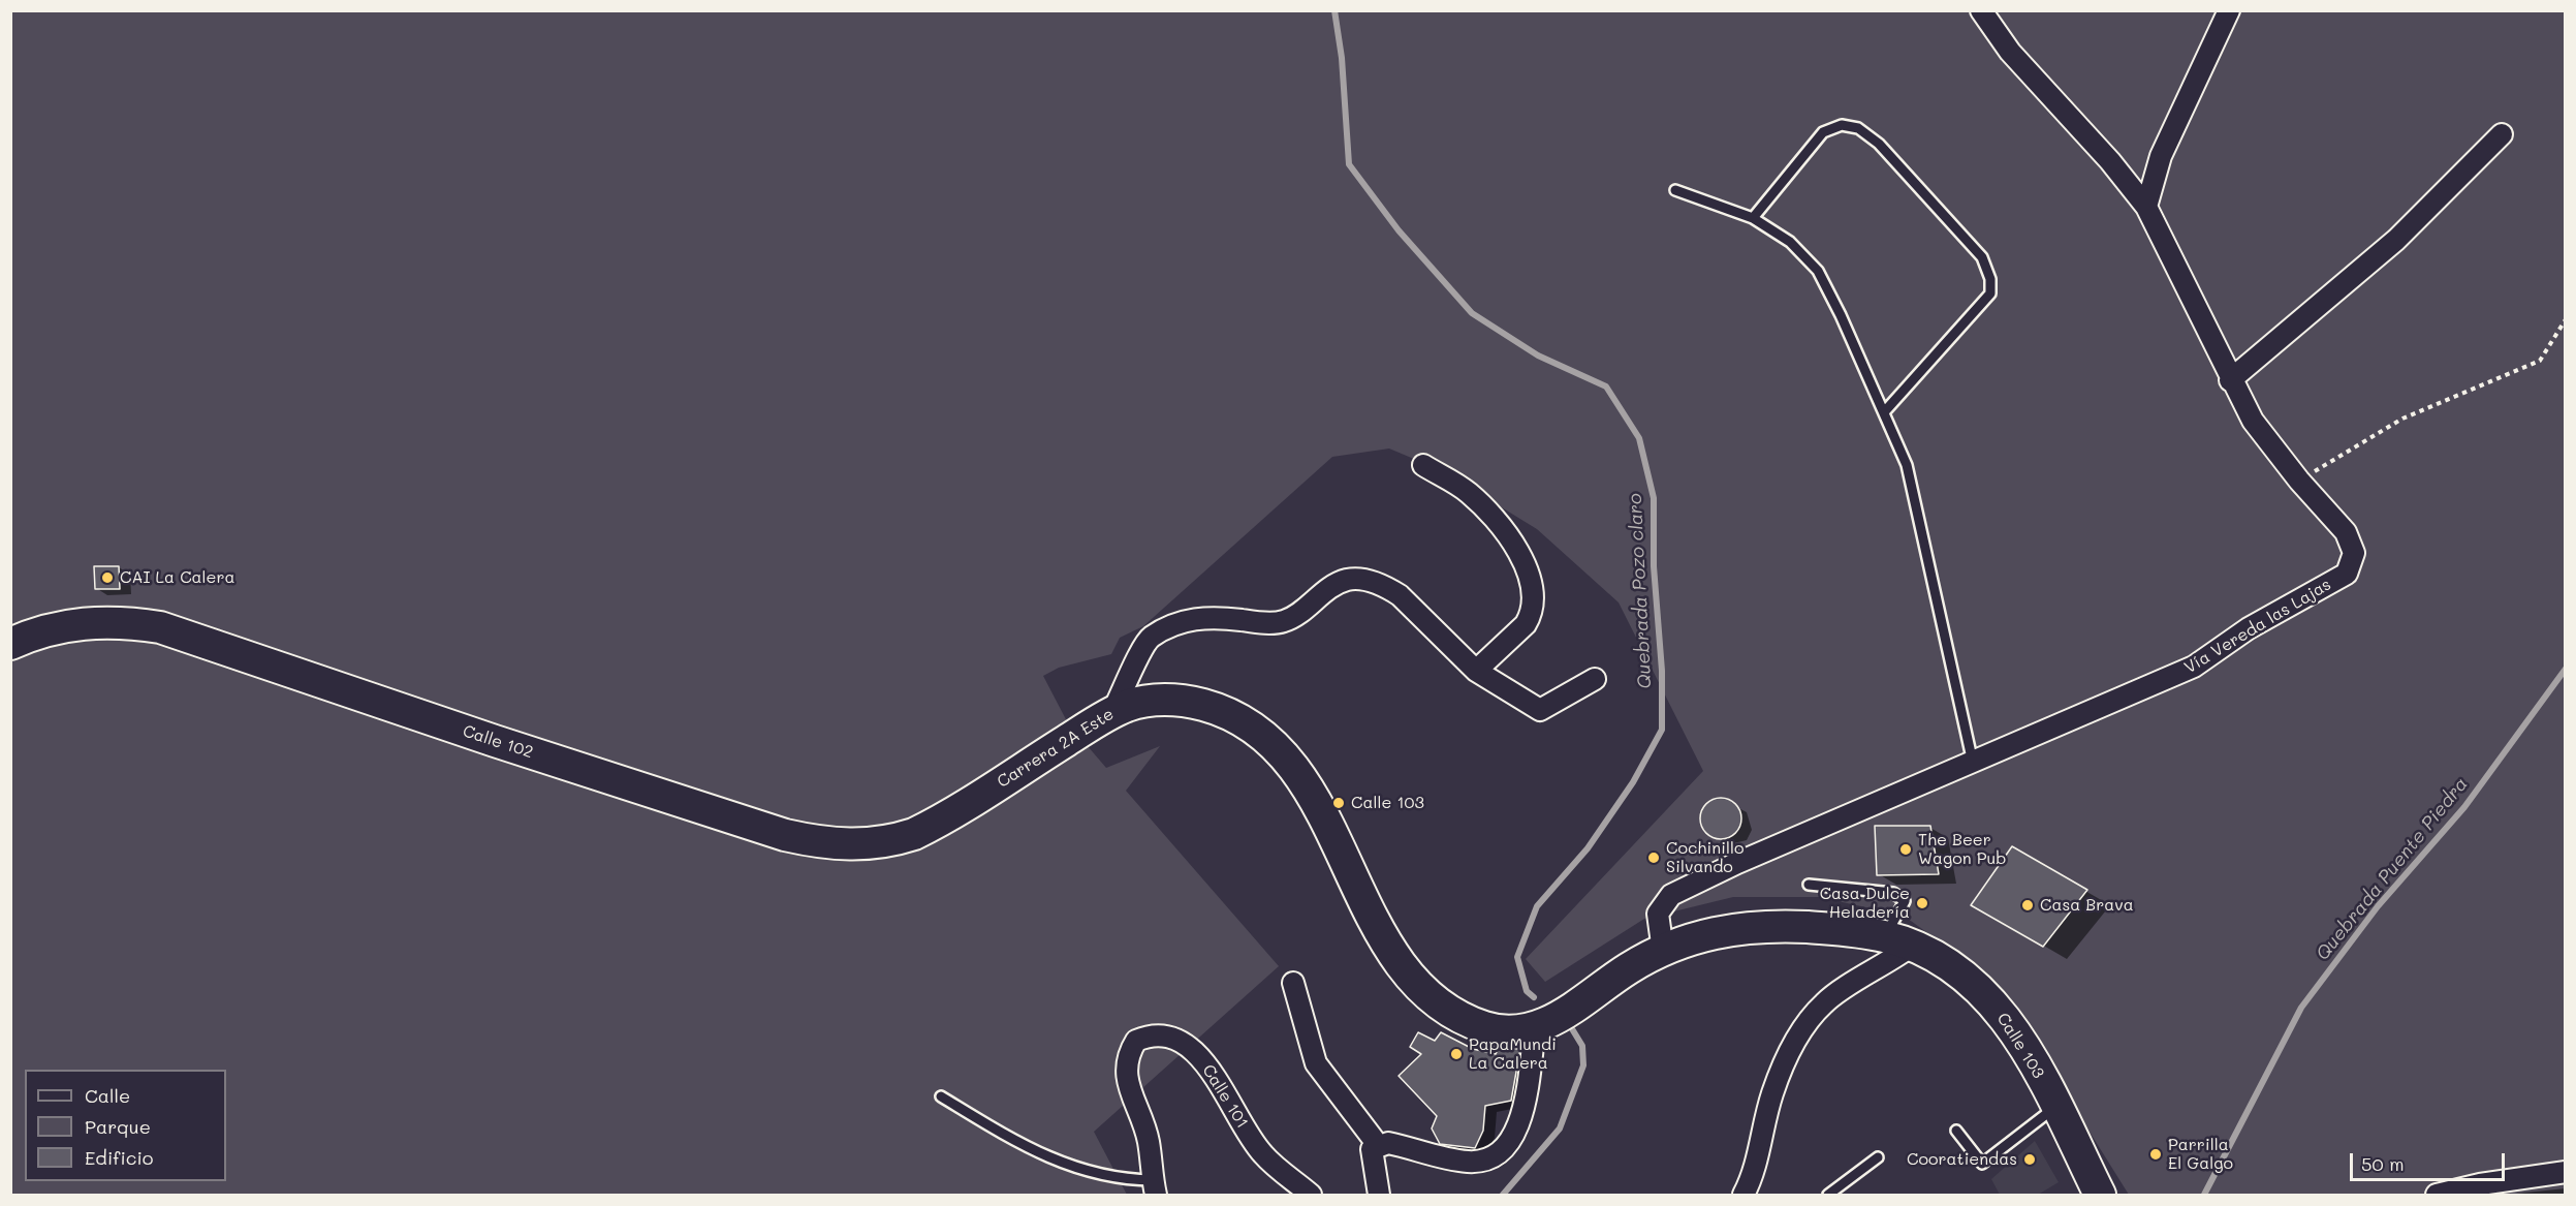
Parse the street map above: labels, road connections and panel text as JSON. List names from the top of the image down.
{
  "streets": {
    "main road": ["Calle 102", "Carrera 2A Este", "Calle 103"],
    "street": ["Vía Vereda las Lajas", "Calle 101"]
  },
  "crossings": [
    ["Vía Vereda las Lajas", "Calle 103"],
    ["Calle 102", "Carrera 2A Este"],
    ["Carrera 2A Este", "Calle 103"]
  ],
  "water": ["Quebrada Pozo claro", "Quebrada Puente Piedra"],
  "places": [
    "CAI La Calera",
    "Calle 103",
    "The Beer Wagon Pub",
    "Cochinillo Silvando",
    "Casa Dulce Heladería",
    "Casa Brava",
    "PapaMundi La Calera",
    "Parrilla El Galgo",
    "Cooratiendas"
  ],
  "legend": ["Calle", "Parque", "Edificio"],
  "scale_bar": "50 m"
}
